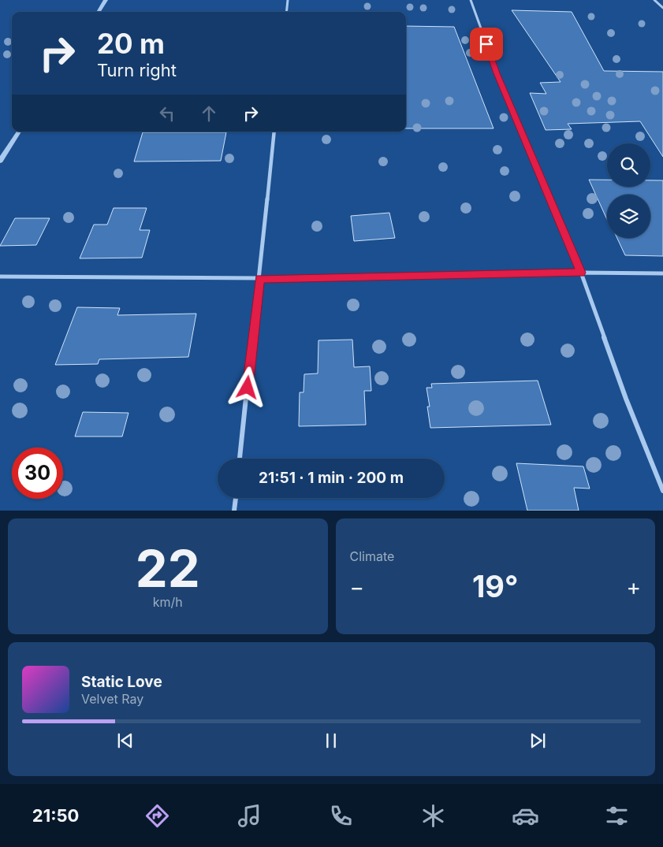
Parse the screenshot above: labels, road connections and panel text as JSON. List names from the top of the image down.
{
  "page": {
    "turn": ["20 m", "Turn right"],
    "limit": "30",
    "trip": "21:51 · 1 min · 200 m",
    "tile": [
      ["22", "km/h"],
      "Climate"
    ],
    "heat": ["−", "19°", "+"],
    "song": ["Static Love", "Velvet Ray"],
    "tabs": "21:50"
  }
}
